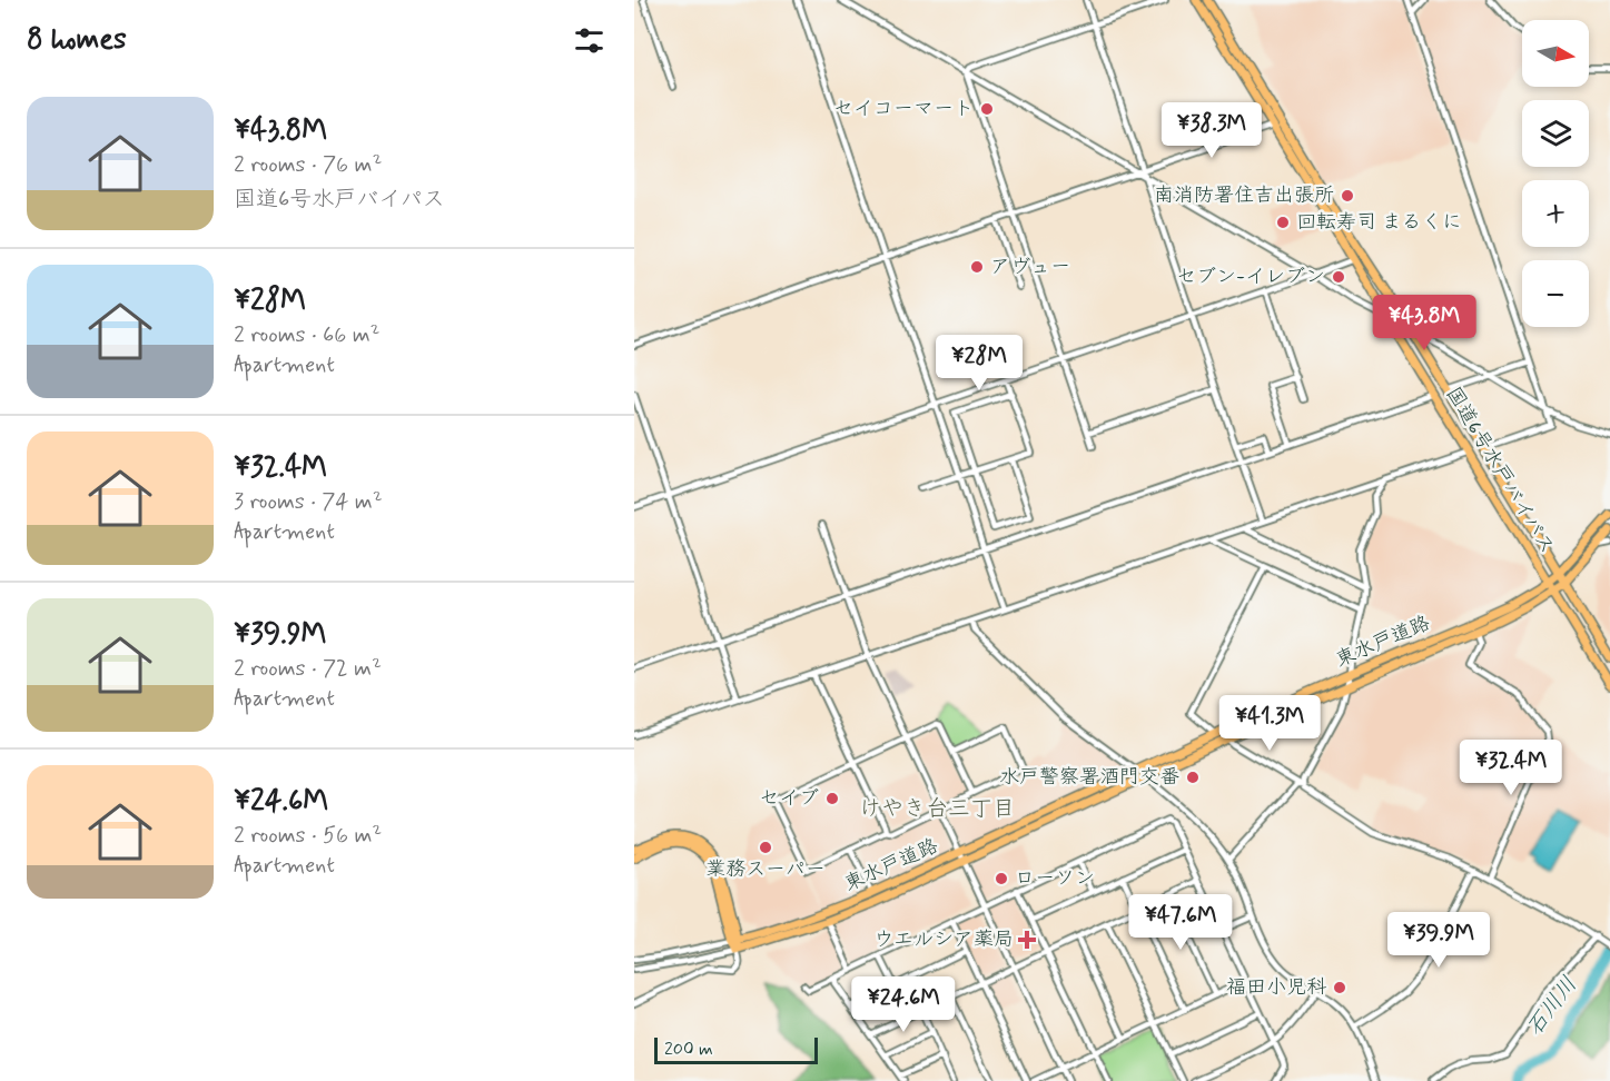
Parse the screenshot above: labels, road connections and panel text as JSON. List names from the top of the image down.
{
  "streets": {
    "highway": ["国道6号水戸バイパス", "東水戸道路"]
  },
  "crossings": [
    ["国道6号水戸バイパス", "東水戸道路"]
  ],
  "districts": ["けやき台三丁目"],
  "water": ["石川川"],
  "places": {
    "other": [
      "セイコーマート",
      "南消防署住吉出張所",
      "回転寿司 まるくに",
      "アヴュー",
      "セブン-イレブン",
      "水戸警察署酒門交番",
      "セイブ",
      "業務スーパー",
      "ローソン",
      "福田小児科"
    ],
    "health": ["ウエルシア薬局"]
  },
  "scale_bar": "200 m",
  "north": "right",
  "page": {
    "heading": "8 homes",
    "map_buttons": ["+", "−"],
    "list": [
      {
        "name": "¥43.8M",
        "note": "2 rooms · 76 m² · 国道6号水戸バイパス"
      },
      {
        "name": "¥28M",
        "note": "2 rooms · 66 m² · Apartment"
      },
      {
        "name": "¥32.4M",
        "note": "3 rooms · 74 m² · Apartment"
      },
      {
        "name": "¥39.9M",
        "note": "2 rooms · 72 m² · Apartment"
      },
      {
        "name": "¥24.6M",
        "note": "2 rooms · 56 m² · Apartment"
      }
    ],
    "price": [
      "¥38.3M",
      "¥43.8M",
      "¥28M",
      "¥41.3M",
      "¥32.4M",
      "¥47.6M",
      "¥39.9M",
      "¥24.6M"
    ],
    "scale": "200 m"
  }
}
